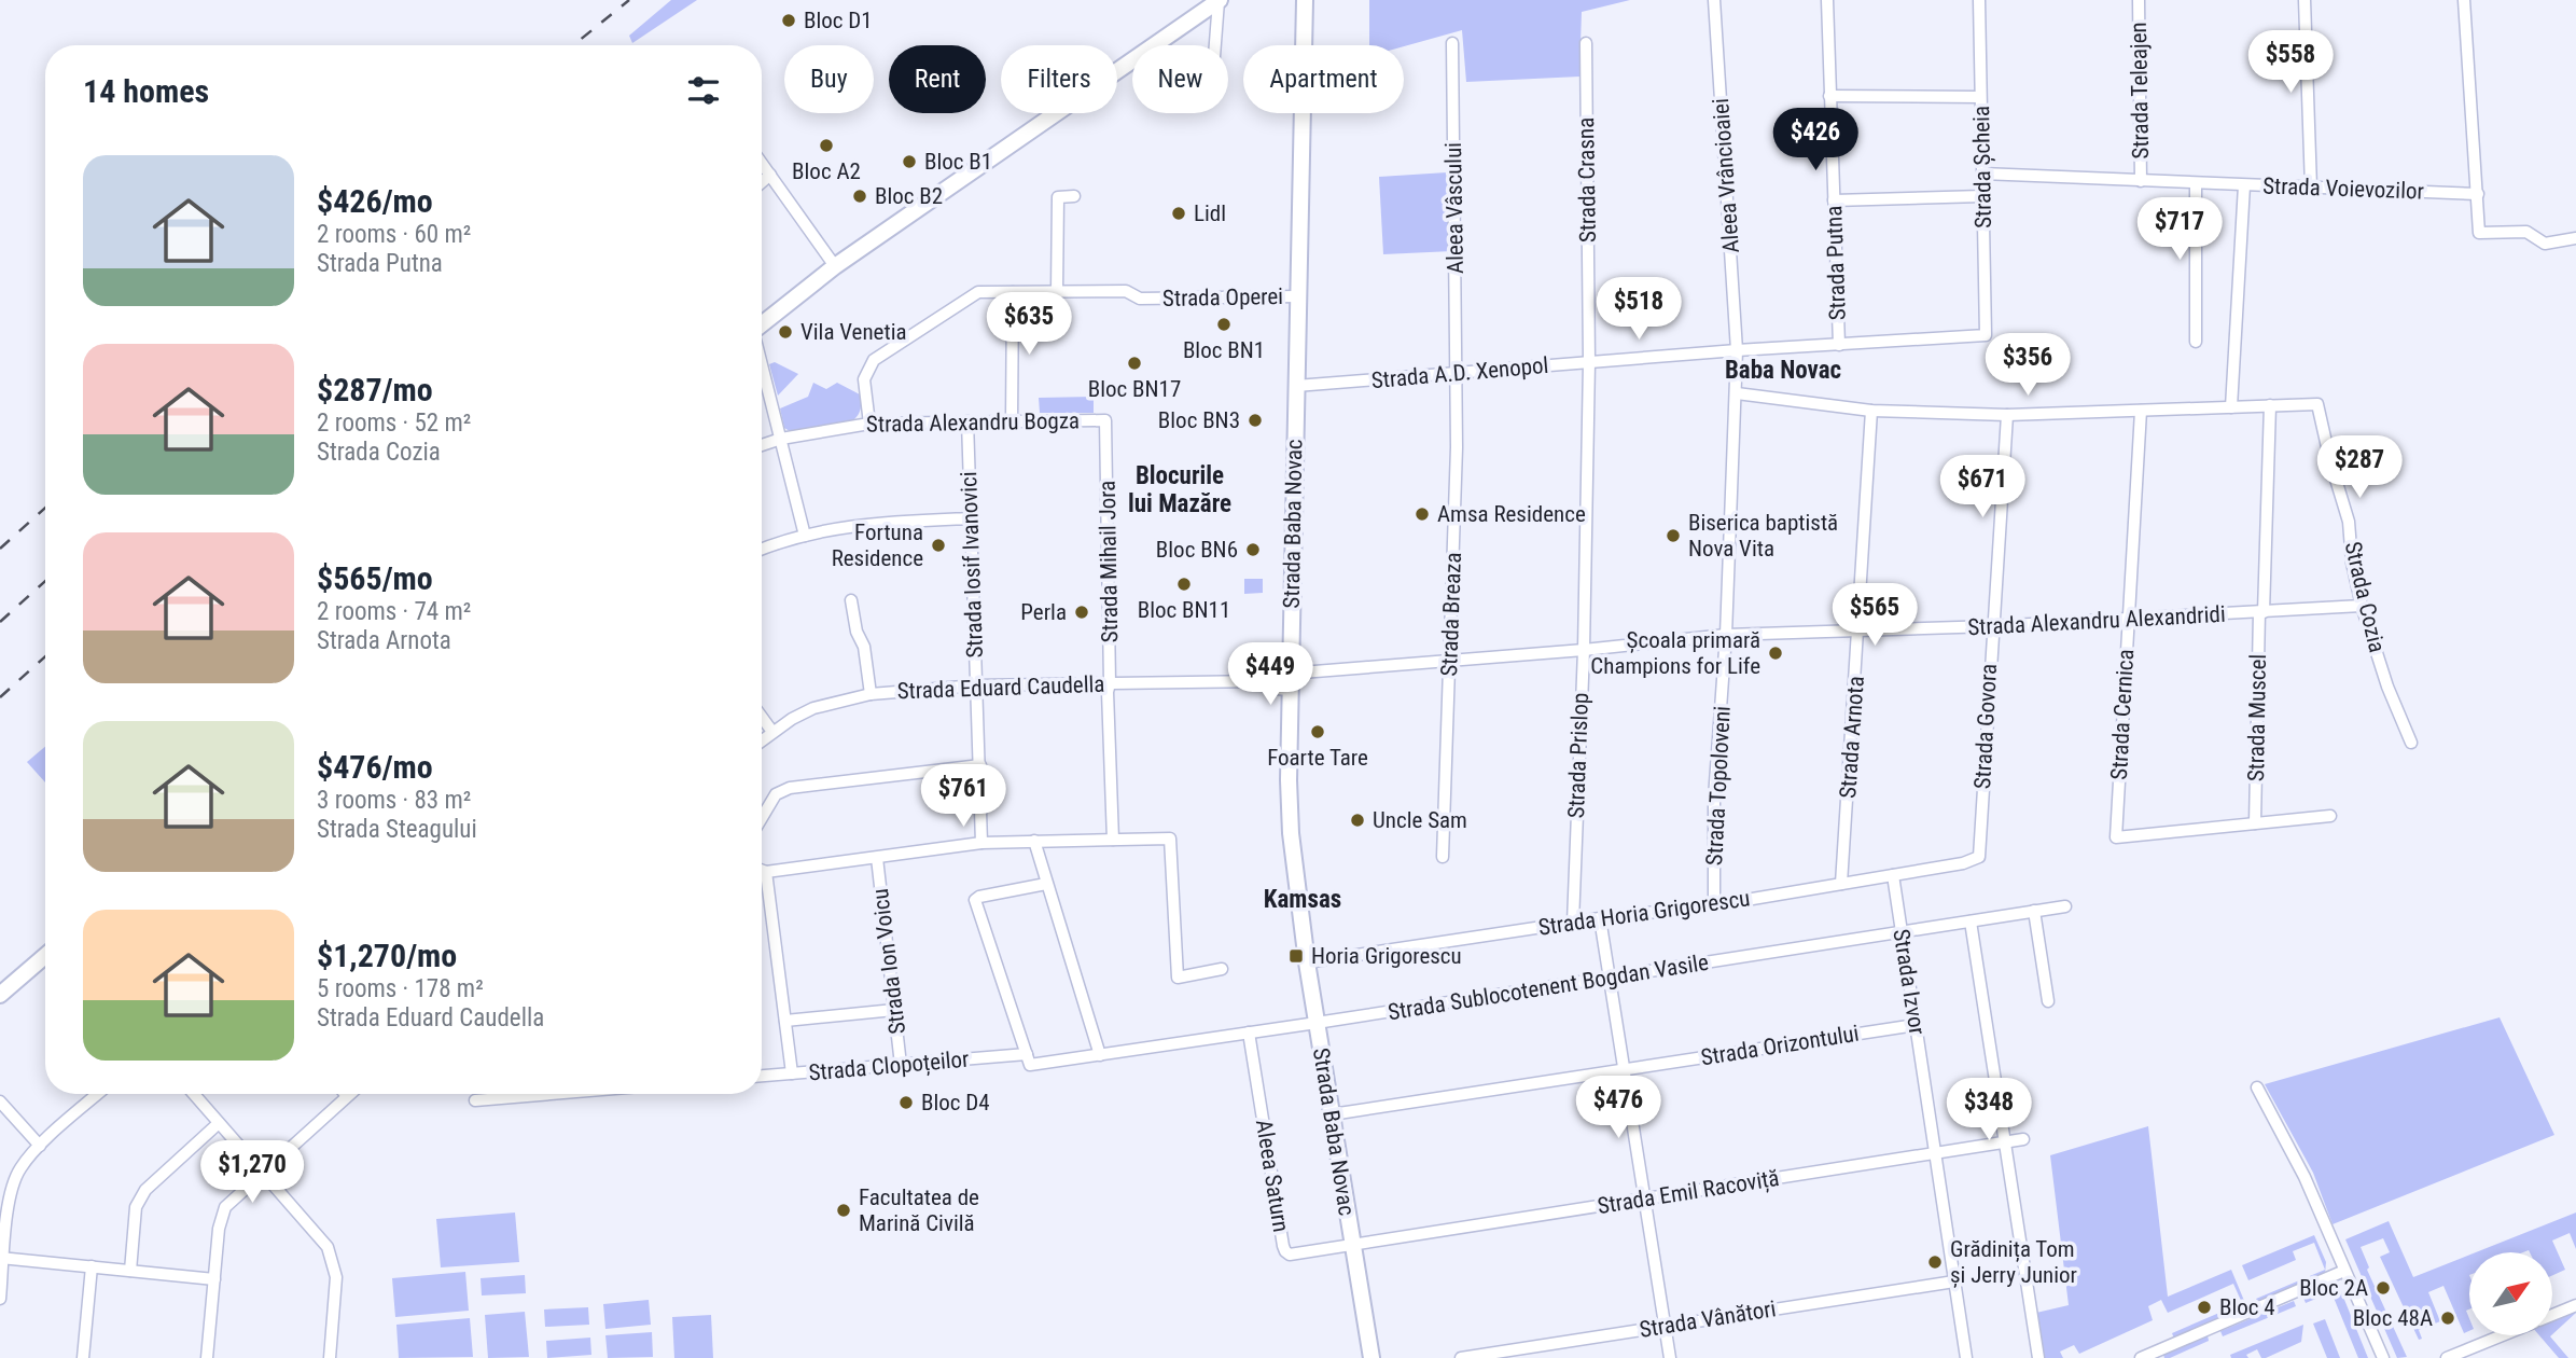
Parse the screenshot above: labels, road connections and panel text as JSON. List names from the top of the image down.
{
  "streets": {
    "main road": ["Strada Baba Novac"],
    "street": [
      "Strada Teleajen",
      "Strada Șcheia",
      "Aleea Vrâncioaiei",
      "Strada Crasna",
      "Strada Voievozilor",
      "Aleea Vâscului",
      "Strada Putna",
      "Strada Operei",
      "Strada A.D. Xenopol",
      "Strada Alexandru Bogza",
      "Strada Mihail Jora",
      "Strada Iosif Ivanovici",
      "Strada Cozia",
      "Strada Breaza",
      "Strada Alexandru Alexandridi",
      "Strada Eduard Caudella",
      "Strada Cernica",
      "Strada Muscel",
      "Strada Govora",
      "Strada Arnota",
      "Strada Prislop",
      "Strada Topoloveni",
      "Strada Horia Grigorescu",
      "Strada Ion Voicu",
      "Strada Izvor",
      "Strada Sublocotenent Bogdan Vasile",
      "Strada Orizontului",
      "Strada Clopoțeilor",
      "Aleea Saturn",
      "Strada Emil Racoviță",
      "Strada Vânători"
    ]
  },
  "crossings": [
    ["Strada Teleajen", "Strada Voievozilor"],
    ["Strada Șcheia", "Strada Voievozilor"],
    ["Strada Șcheia", "Strada A.D. Xenopol"],
    ["Aleea Vrâncioaiei", "Strada A.D. Xenopol"],
    ["Aleea Vrâncioaiei", "Strada Topoloveni"],
    ["Strada Crasna", "Strada A.D. Xenopol"],
    ["Strada Crasna", "Strada Prislop"],
    ["Aleea Vâscului", "Strada A.D. Xenopol"],
    ["Aleea Vâscului", "Strada Breaza"],
    ["Strada Putna", "Strada A.D. Xenopol"],
    ["Strada Operei", "Strada Alexandru Bogza"],
    ["Strada Operei", "Strada Baba Novac"],
    ["Strada A.D. Xenopol", "Strada Baba Novac"],
    ["Strada A.D. Xenopol", "Strada Breaza"],
    ["Strada A.D. Xenopol", "Strada Prislop"],
    ["Strada A.D. Xenopol", "Strada Topoloveni"],
    ["Strada Alexandru Bogza", "Strada Mihail Jora"],
    ["Strada Alexandru Bogza", "Strada Iosif Ivanovici"],
    ["Strada Baba Novac", "Strada Alexandru Alexandridi"],
    ["Strada Baba Novac", "Strada Eduard Caudella"],
    ["Strada Baba Novac", "Strada Horia Grigorescu"],
    ["Strada Baba Novac", "Strada Sublocotenent Bogdan Vasile"],
    ["Strada Baba Novac", "Strada Orizontului"],
    ["Strada Baba Novac", "Aleea Saturn"],
    ["Strada Baba Novac", "Strada Emil Racoviță"],
    ["Strada Mihail Jora", "Strada Eduard Caudella"],
    ["Strada Iosif Ivanovici", "Strada Eduard Caudella"],
    ["Strada Cozia", "Strada Alexandru Alexandridi"],
    ["Strada Cozia", "Strada Muscel"],
    ["Strada Breaza", "Strada Alexandru Alexandridi"],
    ["Strada Alexandru Alexandridi", "Strada Eduard Caudella"],
    ["Strada Alexandru Alexandridi", "Strada Cernica"],
    ["Strada Alexandru Alexandridi", "Strada Muscel"],
    ["Strada Alexandru Alexandridi", "Strada Govora"],
    ["Strada Alexandru Alexandridi", "Strada Arnota"],
    ["Strada Alexandru Alexandridi", "Strada Prislop"],
    ["Strada Alexandru Alexandridi", "Strada Topoloveni"],
    ["Strada Cernica", "Strada Muscel"],
    ["Strada Govora", "Strada Horia Grigorescu"],
    ["Strada Arnota", "Strada Horia Grigorescu"],
    ["Strada Prislop", "Strada Horia Grigorescu"],
    ["Strada Topoloveni", "Strada Horia Grigorescu"],
    ["Strada Horia Grigorescu", "Strada Izvor"],
    ["Strada Ion Voicu", "Strada Clopoțeilor"],
    ["Strada Izvor", "Strada Sublocotenent Bogdan Vasile"],
    ["Strada Izvor", "Strada Orizontului"],
    ["Strada Izvor", "Strada Emil Racoviță"],
    ["Strada Izvor", "Strada Vânători"],
    ["Strada Sublocotenent Bogdan Vasile", "Strada Clopoțeilor"],
    ["Strada Sublocotenent Bogdan Vasile", "Aleea Saturn"],
    ["Aleea Saturn", "Strada Emil Racoviță"]
  ],
  "districts": ["Baba Novac", "Blocurile lui Mazăre", "Kamsas"],
  "places": {
    "other": [
      "Bloc D1",
      "Bloc A2",
      "Bloc B1",
      "Bloc B2",
      "Lidl",
      "Bloc BN1",
      "Vila Venetia",
      "Bloc BN17",
      "Bloc BN3",
      "Amsa Residence",
      "Biserica baptistă Nova Vita",
      "Fortuna Residence",
      "Bloc BN6",
      "Bloc BN11",
      "Perla",
      "Școala primară Champions for Life",
      "Foarte Tare",
      "Uncle Sam",
      "Bloc D4",
      "Facultatea de Marină Civilă",
      "Grădinița Tom și Jerry Junior",
      "Bloc 2A",
      "Bloc 4",
      "Bloc 48A"
    ],
    "transit": ["Horia Grigorescu"]
  },
  "north": "top right",
  "page": {
    "price": [
      "$558",
      "$426",
      "$717",
      "$518",
      "$635",
      "$356",
      "$287",
      "$671",
      "$565",
      "$449",
      "$761",
      "$476",
      "$348",
      "$1,270"
    ],
    "chip": [
      "Buy",
      "Rent",
      "Filters",
      "New",
      "Apartment"
    ],
    "heading": "14 homes",
    "list": [
      {
        "name": "$426/mo",
        "note": "2 rooms · 60 m² · Strada Putna"
      },
      {
        "name": "$287/mo",
        "note": "2 rooms · 52 m² · Strada Cozia"
      },
      {
        "name": "$565/mo",
        "note": "2 rooms · 74 m² · Strada Arnota"
      },
      {
        "name": "$476/mo",
        "note": "3 rooms · 83 m² · Strada Steagului"
      },
      {
        "name": "$1,270/mo",
        "note": "5 rooms · 178 m² · Strada Eduard Caudella"
      }
    ]
  }
}
